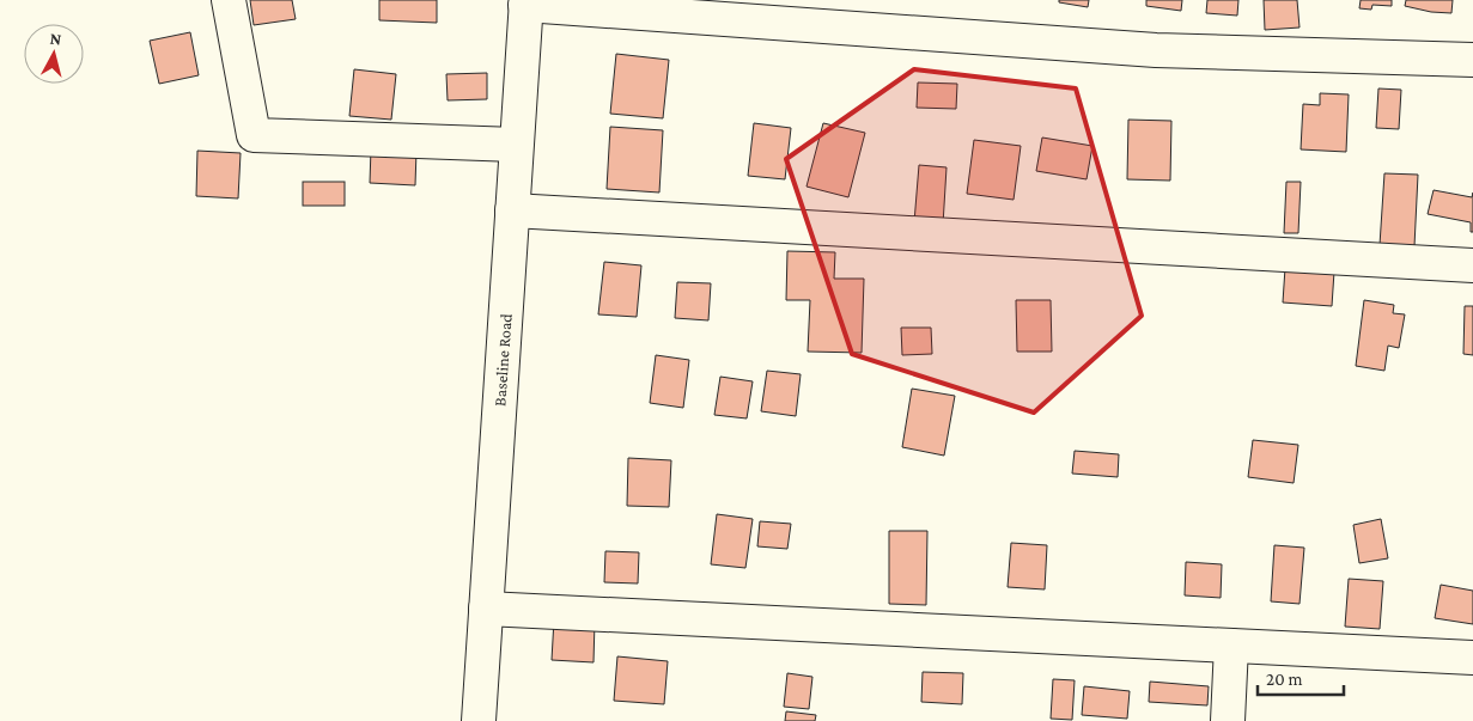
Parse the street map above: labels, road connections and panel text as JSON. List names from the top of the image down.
{
  "streets": {
    "street": ["Baseline Road"]
  },
  "scale_bar": "20 m",
  "north": "top"
}
